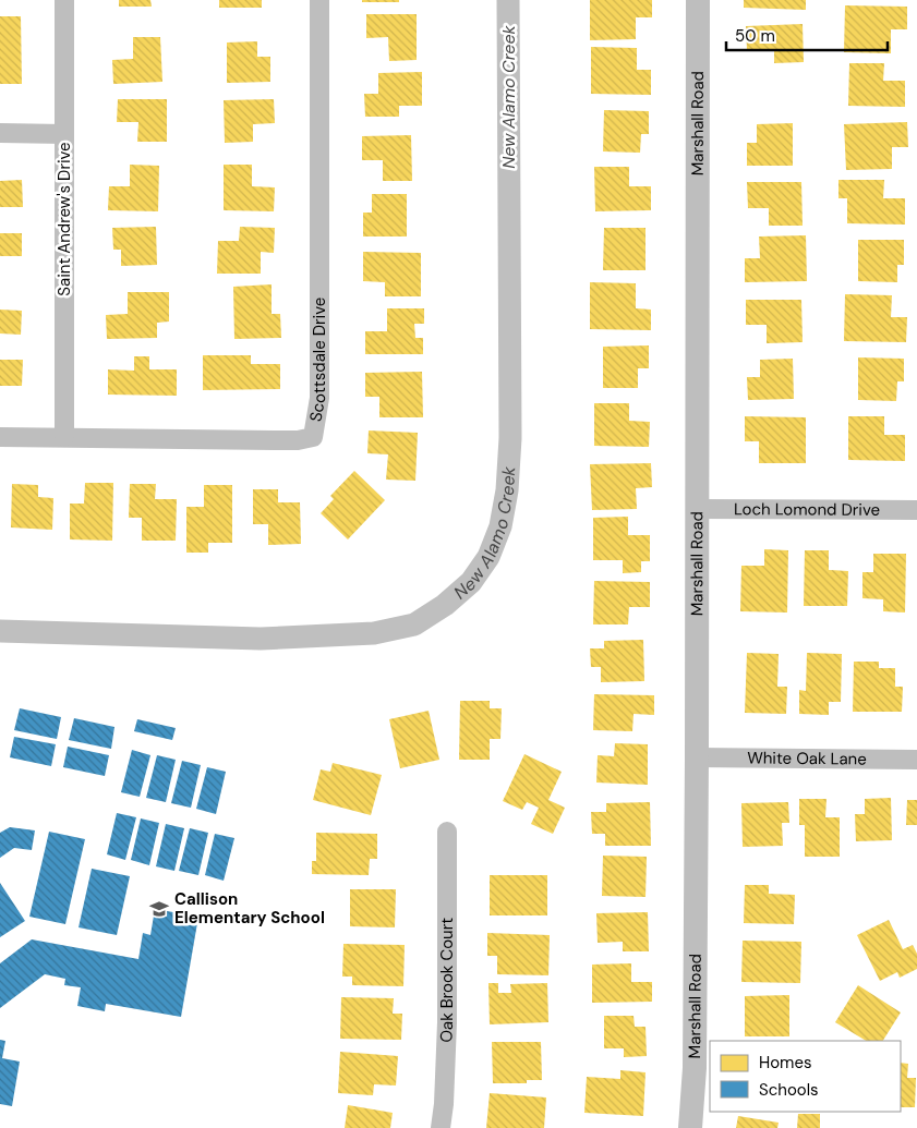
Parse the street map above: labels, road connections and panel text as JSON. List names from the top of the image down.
{
  "streets": {
    "street": [
      "Marshall Road",
      "Saint Andrew's Drive",
      "Scottsdale Drive",
      "Loch Lomond Drive",
      "White Oak Lane",
      "Oak Brook Court"
    ]
  },
  "crossings": [
    ["Marshall Road", "Loch Lomond Drive"],
    ["Marshall Road", "White Oak Lane"],
    ["Saint Andrew's Drive", "Scottsdale Drive"]
  ],
  "water": ["New Alamo Creek"],
  "places": {
    "school or university": ["Callison Elementary School"]
  },
  "legend": ["Homes", "Schools"],
  "scale_bar": "50 m"
}
